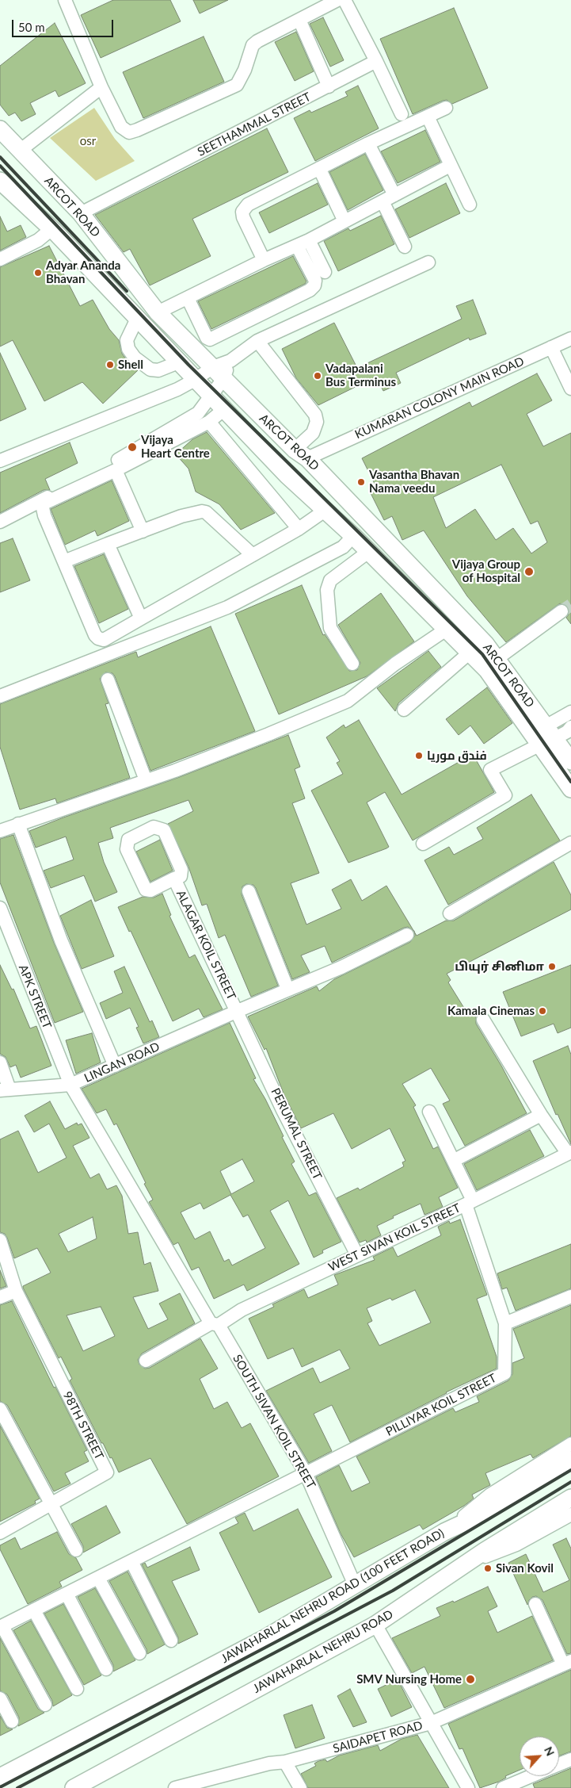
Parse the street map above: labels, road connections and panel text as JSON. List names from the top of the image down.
{
  "streets": {
    "main road": ["ARCOT ROAD", "JAWAHARLAL NEHRU ROAD (100 FEET ROAD)", "JAWAHARLAL NEHRU ROAD"],
    "street": [
      "SEETHAMMAL STREET",
      "KUMARAN COLONY MAIN ROAD",
      "ALAGAR KOIL STREET",
      "APK STREET",
      "LINGAN ROAD",
      "PERUMAL STREET",
      "WEST SIVAN KOIL STREET",
      "PILLIYAR KOIL STREET",
      "SOUTH SIVAN KOIL STREET",
      "98TH STREET",
      "SAIDAPET ROAD"
    ]
  },
  "crossings": [
    ["SEETHAMMAL STREET", "ARCOT ROAD"],
    ["ARCOT ROAD", "KUMARAN COLONY MAIN ROAD"],
    ["ALAGAR KOIL STREET", "LINGAN ROAD"],
    ["ALAGAR KOIL STREET", "PERUMAL STREET"],
    ["APK STREET", "LINGAN ROAD"],
    ["APK STREET", "WEST SIVAN KOIL STREET"],
    ["APK STREET", "SOUTH SIVAN KOIL STREET"],
    ["LINGAN ROAD", "PERUMAL STREET"],
    ["PERUMAL STREET", "WEST SIVAN KOIL STREET"],
    ["WEST SIVAN KOIL STREET", "PILLIYAR KOIL STREET"],
    ["WEST SIVAN KOIL STREET", "SOUTH SIVAN KOIL STREET"],
    ["PILLIYAR KOIL STREET", "SOUTH SIVAN KOIL STREET"],
    ["SOUTH SIVAN KOIL STREET", "JAWAHARLAL NEHRU ROAD (100 FEET ROAD)"]
  ],
  "parks": ["osr"],
  "places": [
    "Adyar Ananda Bhavan",
    "Shell",
    "Vadapalani Bus Terminus",
    "Vijaya Heart Centre",
    "Vasantha Bhavan Nama veedu",
    "Vijaya Group of Hospital",
    "فندق موريا",
    "பியுர் சினிமா",
    "Kamala Cinemas",
    "Sivan Kovil",
    "SMV Nursing Home"
  ],
  "scale_bar": "50 m",
  "north": "top right"
}
